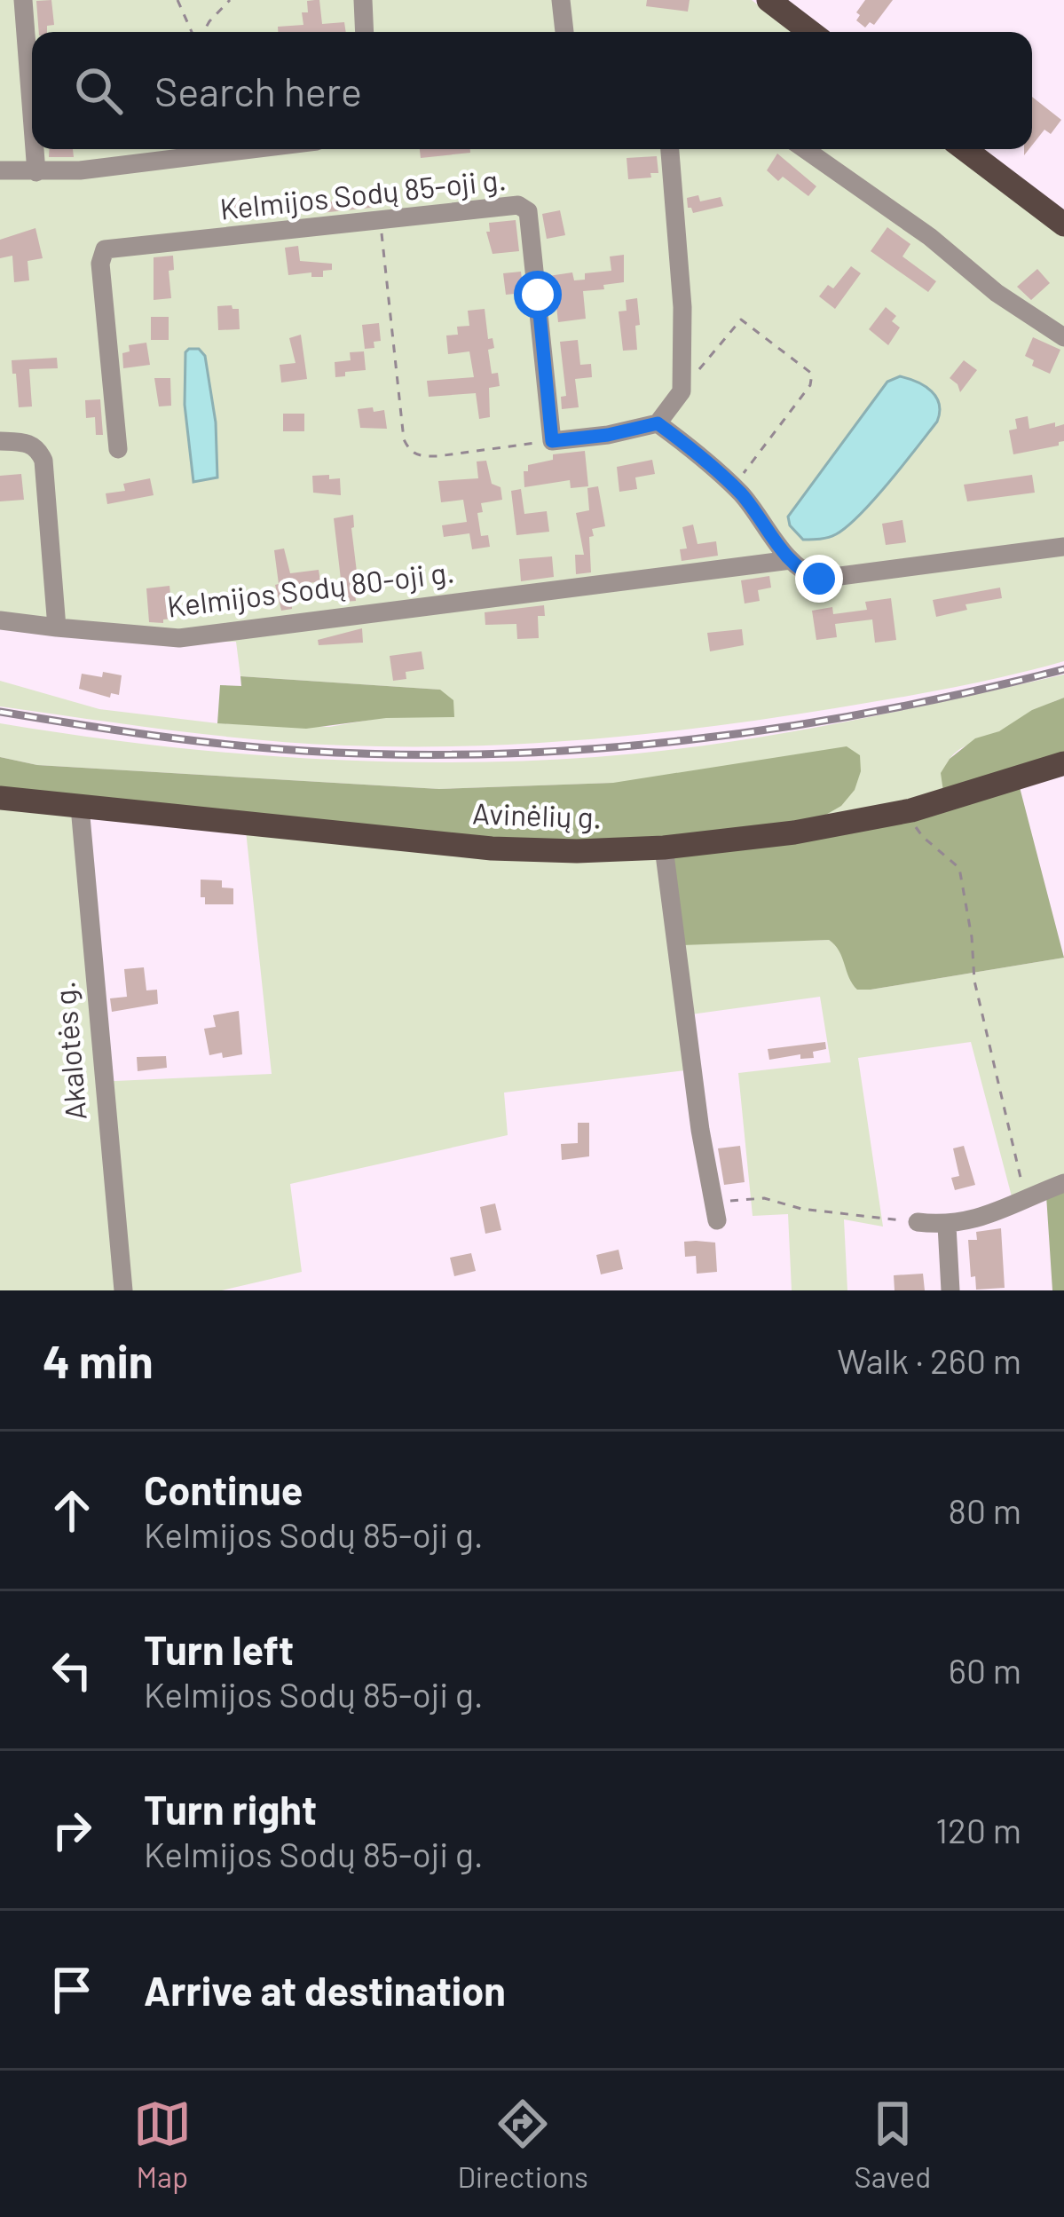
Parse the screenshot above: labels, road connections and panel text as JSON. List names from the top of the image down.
{
  "streets": {
    "main road": ["Avinėlių g."],
    "street": ["Kelmijos Sodų 85-oji g.", "Kelmijos Sodų 80-oji g.", "Akalotės g."]
  },
  "crossings": [
    ["Avinėlių g.", "Akalotės g."]
  ],
  "page": {
    "search": "Search here",
    "heading": ["4 min", "Walk · 260 m"],
    "list": [
      ["Continue", "Kelmijos Sodų 85-oji g.", "80 m"],
      ["Turn left", "Kelmijos Sodų 85-oji g.", "60 m"],
      ["Turn right", "Kelmijos Sodų 85-oji g.", "120 m"],
      "Arrive at destination"
    ],
    "nav": ["Map", "Directions", "Saved"]
  }
}
